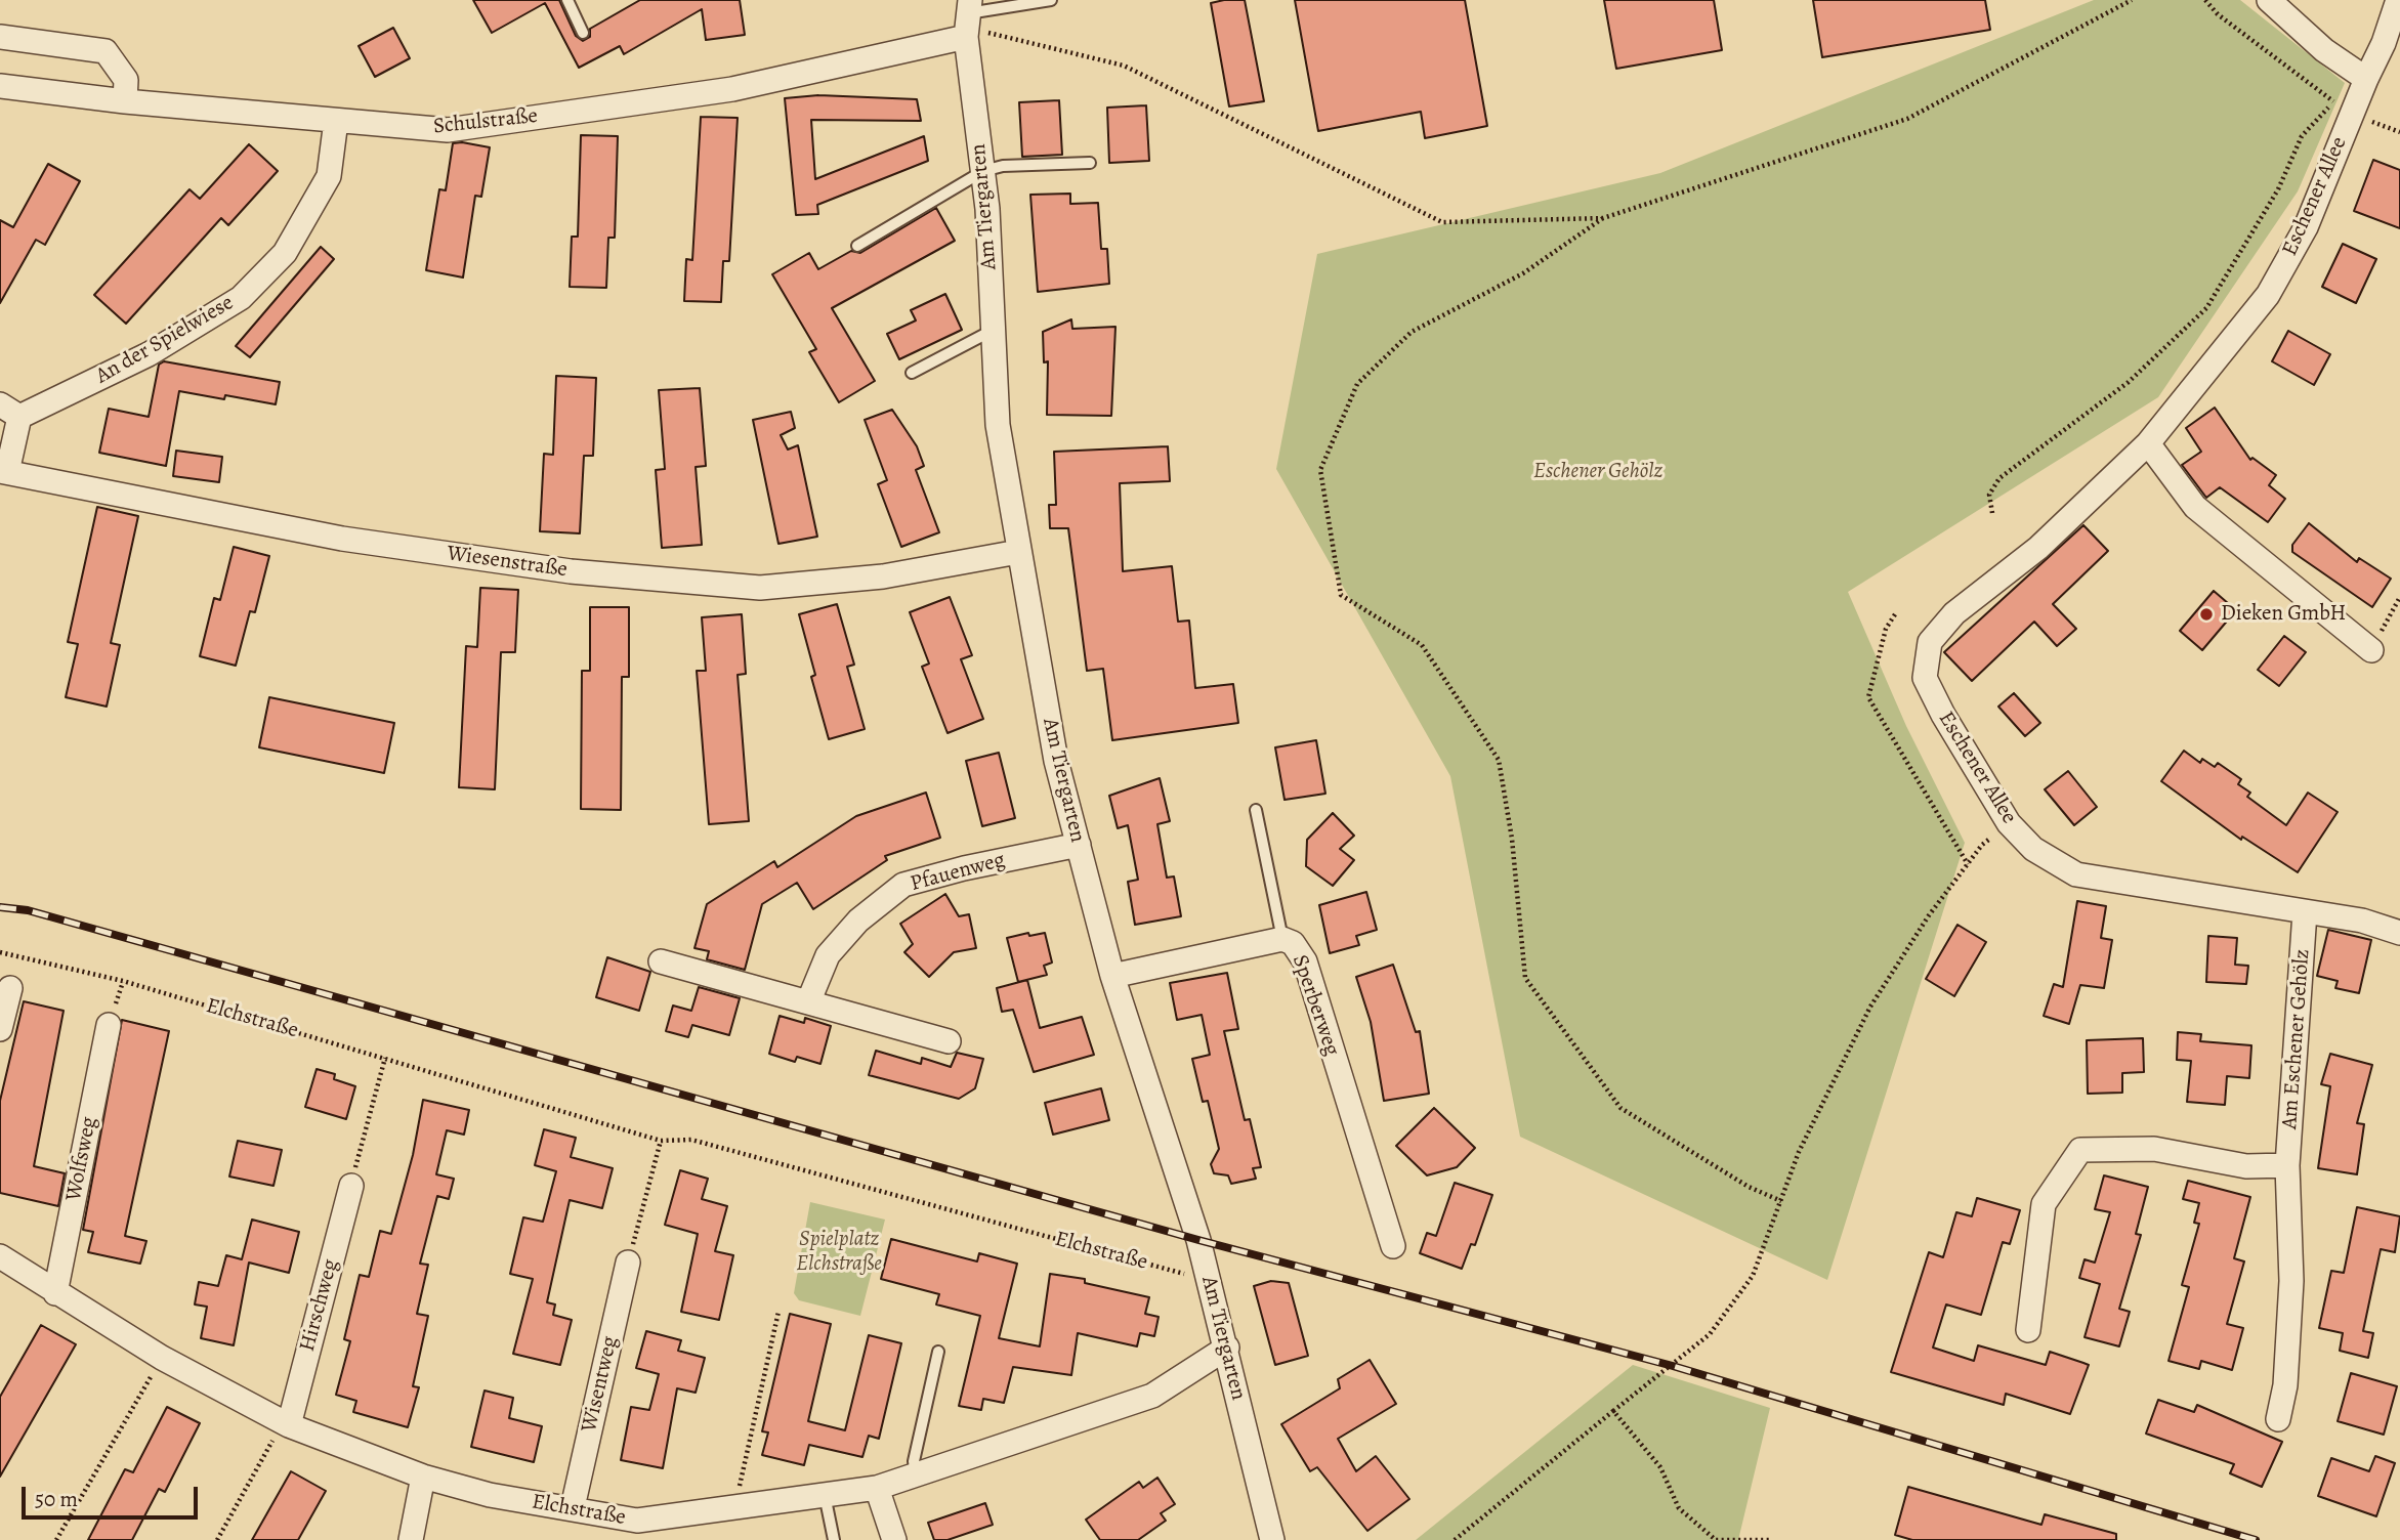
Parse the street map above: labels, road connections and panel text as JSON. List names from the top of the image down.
{
  "streets": {
    "street": [
      "Schulstraße",
      "Eschener Allee",
      "Am Tiergarten",
      "An der Spielwiese",
      "Wiesenstraße",
      "Pfauenweg",
      "Sperberweg",
      "Elchstraße",
      "Am Eschener Gehölz",
      "Wolfsweg",
      "Hirschweg",
      "Wisentweg"
    ]
  },
  "crossings": [
    ["Schulstraße", "Am Tiergarten"],
    ["Schulstraße", "An der Spielwiese"],
    ["Eschener Allee", "Am Eschener Gehölz"],
    ["Am Tiergarten", "Wiesenstraße"],
    ["Am Tiergarten", "Pfauenweg"],
    ["Am Tiergarten", "Sperberweg"],
    ["Am Tiergarten", "Elchstraße"],
    ["An der Spielwiese", "Wiesenstraße"],
    ["Elchstraße", "Wolfsweg"],
    ["Elchstraße", "Hirschweg"],
    ["Elchstraße", "Wisentweg"]
  ],
  "parks": ["Eschener Gehölz", "Spielplatz Elchstraße"],
  "places": ["Dieken GmbH"],
  "scale_bar": "50 m"
}
